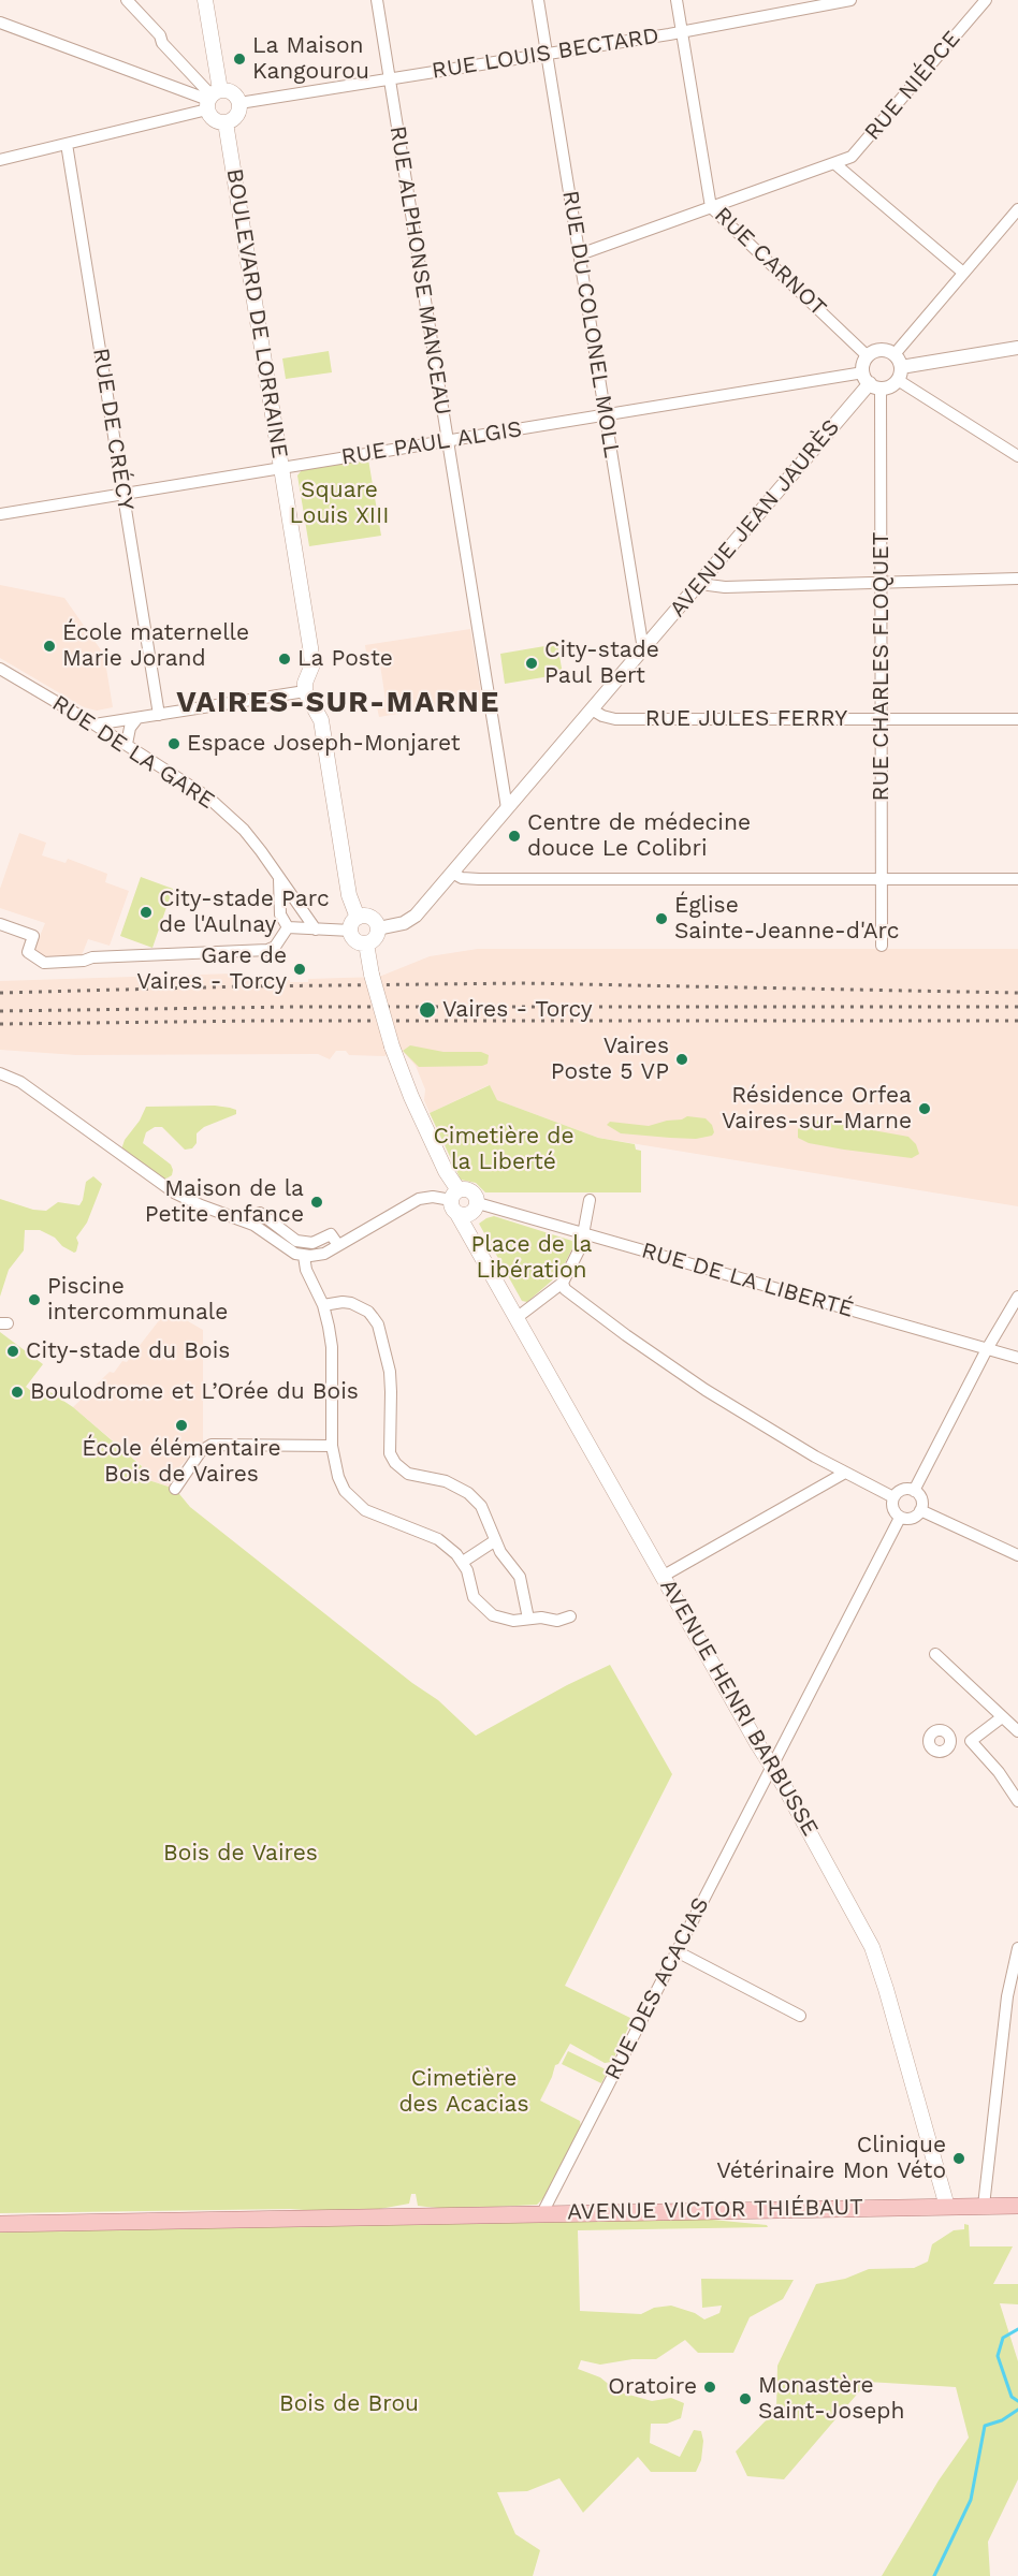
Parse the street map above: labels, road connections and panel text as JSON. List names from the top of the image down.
{
  "streets": {
    "main road": ["BOULEVARD DE LORRAINE", "AVENUE HENRI BARBUSSE", "AVENUE VICTOR THIÉBAUT"],
    "street": [
      "RUE LOUIS BECTARD",
      "RUE NIÉPCE",
      "RUE CARNOT",
      "RUE ALPHONSE MANCEAU",
      "RUE DU COLONEL MOLL",
      "RUE DE CRÉCY",
      "RUE PAUL ALGIS",
      "AVENUE JEAN JAURÈS",
      "RUE CHARLES FLOQUET",
      "RUE JULES FERRY",
      "RUE DE LA GARE",
      "RUE DE LA LIBERTÉ",
      "RUE DES ACACIAS"
    ]
  },
  "crossings": [
    ["RUE LOUIS BECTARD", "RUE CARNOT"],
    ["RUE LOUIS BECTARD", "RUE ALPHONSE MANCEAU"],
    ["RUE LOUIS BECTARD", "BOULEVARD DE LORRAINE"],
    ["RUE LOUIS BECTARD", "RUE DU COLONEL MOLL"],
    ["RUE NIÉPCE", "RUE CARNOT"],
    ["RUE NIÉPCE", "RUE DU COLONEL MOLL"],
    ["RUE CARNOT", "RUE PAUL ALGIS"],
    ["RUE CARNOT", "AVENUE JEAN JAURÈS"],
    ["RUE CARNOT", "RUE CHARLES FLOQUET"],
    ["RUE ALPHONSE MANCEAU", "RUE PAUL ALGIS"],
    ["RUE ALPHONSE MANCEAU", "AVENUE JEAN JAURÈS"],
    ["BOULEVARD DE LORRAINE", "RUE PAUL ALGIS"],
    ["RUE DU COLONEL MOLL", "RUE PAUL ALGIS"],
    ["RUE DU COLONEL MOLL", "AVENUE JEAN JAURÈS"],
    ["RUE DE CRÉCY", "RUE PAUL ALGIS"],
    ["RUE PAUL ALGIS", "AVENUE JEAN JAURÈS"],
    ["RUE PAUL ALGIS", "RUE CHARLES FLOQUET"],
    ["AVENUE JEAN JAURÈS", "RUE CHARLES FLOQUET"],
    ["AVENUE JEAN JAURÈS", "RUE JULES FERRY"],
    ["RUE CHARLES FLOQUET", "RUE JULES FERRY"],
    ["RUE DE LA LIBERTÉ", "AVENUE HENRI BARBUSSE"],
    ["AVENUE HENRI BARBUSSE", "RUE DES ACACIAS"],
    ["AVENUE HENRI BARBUSSE", "AVENUE VICTOR THIÉBAUT"],
    ["RUE DES ACACIAS", "AVENUE VICTOR THIÉBAUT"]
  ],
  "districts": ["VAIRES-SUR-MARNE"],
  "parks": [
    "Square Louis XIII",
    "Cimetière de la Liberté",
    "Place de la Libération",
    "Bois de Vaires",
    "Cimetière des Acacias",
    "Bois de Brou"
  ],
  "places": [
    "La Maison Kangourou",
    "École maternelle Marie Jorand",
    "La Poste",
    "City-stade Paul Bert",
    "Espace Joseph-Monjaret",
    "Centre de médecine douce Le Colibri",
    "City-stade Parc de l'Aulnay",
    "Église Sainte-Jeanne-d'Arc",
    "Gare de Vaires - Torcy",
    "Vaires - Torcy",
    "Vaires Poste 5 VP",
    "Résidence Orfea Vaires-sur-Marne",
    "Maison de la Petite enfance",
    "Piscine intercommunale",
    "City-stade du Bois",
    "Boulodrome et L’Orée du Bois",
    "École élémentaire Bois de Vaires",
    "Clinique Vétérinaire Mon Véto",
    "Oratoire",
    "Monastère Saint-Joseph"
  ]
}
